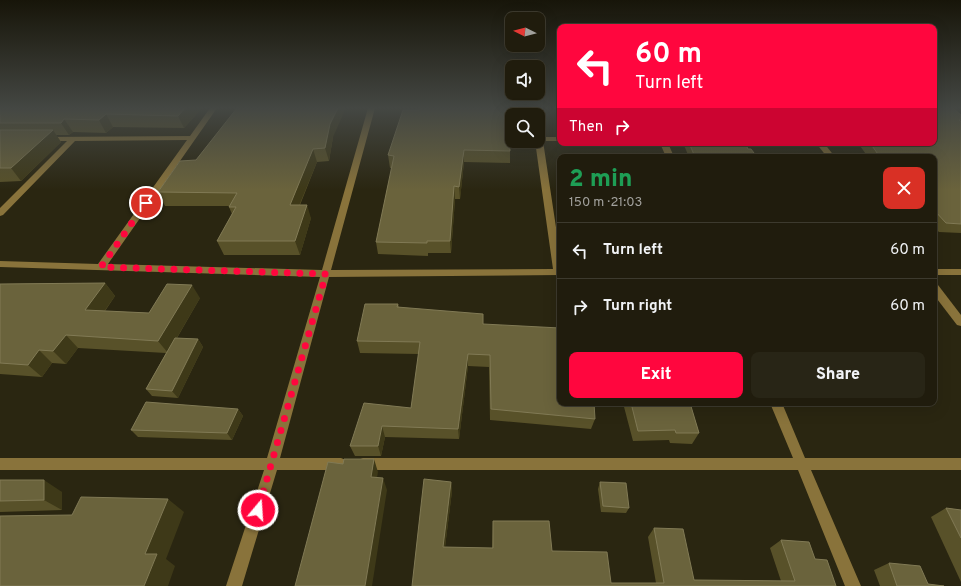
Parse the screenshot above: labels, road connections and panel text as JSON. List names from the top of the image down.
{
  "north": "left",
  "page": {
    "turn": ["60 m", "Turn left"],
    "then": "Then",
    "heading": ["2 min", "150 m · 21:03"],
    "list": [
      {
        "name": "Turn left",
        "value": "60 m"
      },
      {
        "name": "Turn right",
        "value": "60 m"
      }
    ],
    "buttons": ["Exit", "Share"]
  }
}
